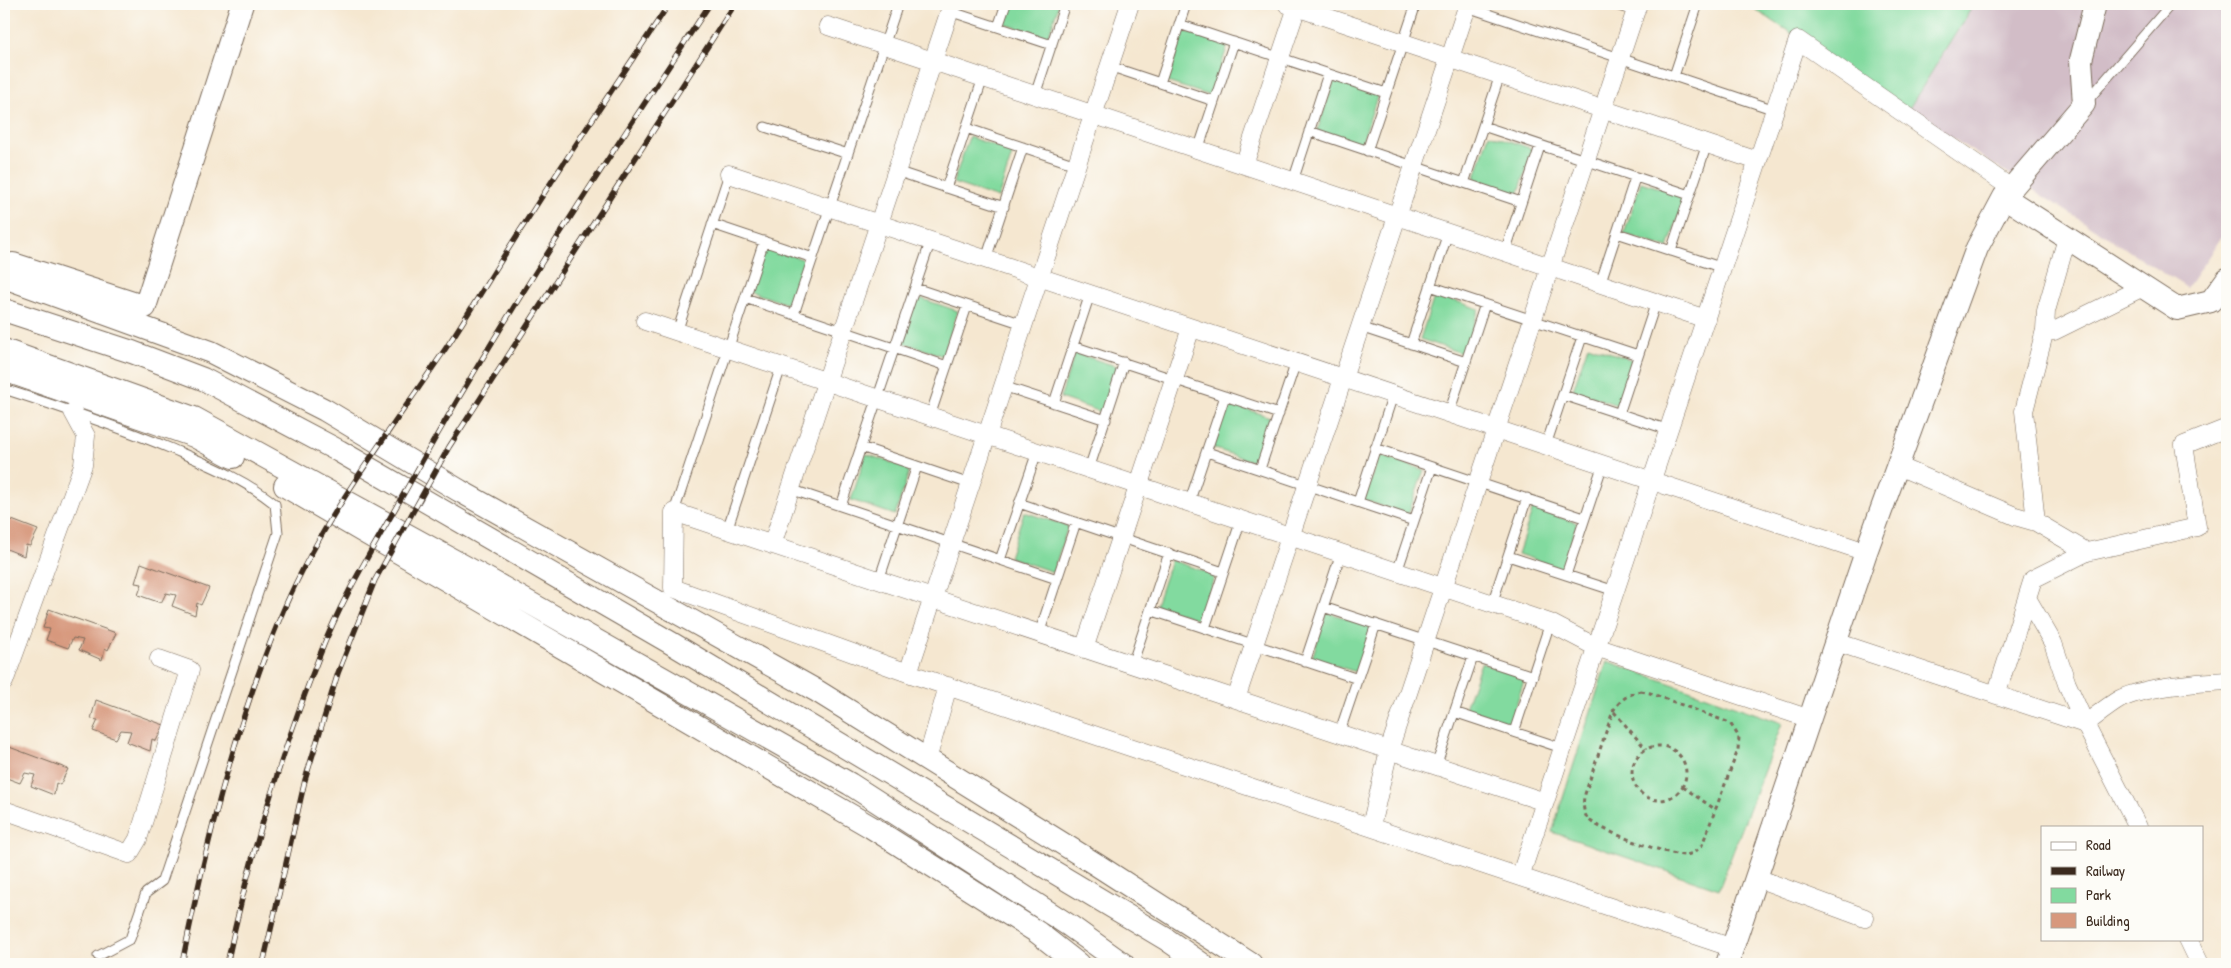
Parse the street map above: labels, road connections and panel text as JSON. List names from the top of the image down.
{
  "legend": [
    "Road",
    "Railway",
    "Park",
    "Building"
  ]
}
